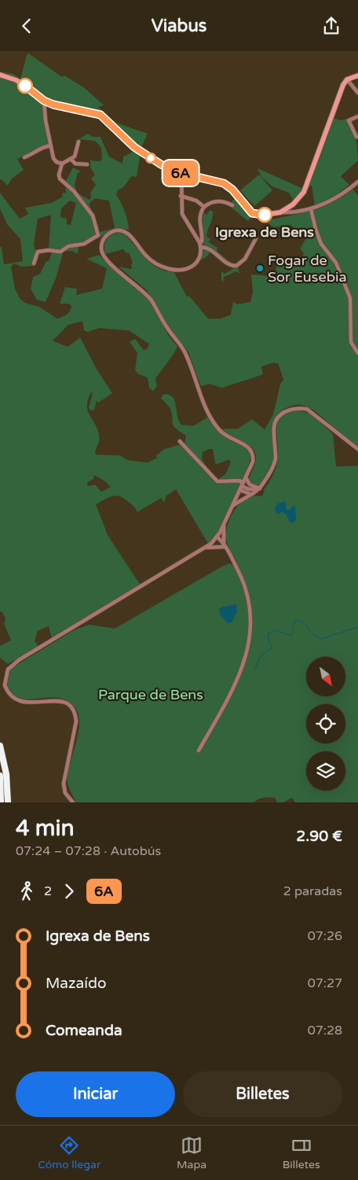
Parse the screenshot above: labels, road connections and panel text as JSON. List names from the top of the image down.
{
  "parks": ["Parque de Bens"],
  "places": ["Igrexa de Bens", "Fogar de Sor Eusebia"],
  "lines": ["bus line 6A"],
  "north": "bottom right",
  "page": {
    "header": "Viabus",
    "on_map": "6A",
    "heading": ["4 min", "07:24 – 07:28 · Autobús", "2.90 €"],
    "legs": ["2", "6A", "2 paradas"],
    "list": [
      {
        "name": "Igrexa de Bens",
        "value": "07:26"
      },
      {
        "name": "Mazaído",
        "value": "07:27"
      },
      {
        "name": "Comeanda",
        "value": "07:28"
      }
    ],
    "buttons": ["Iniciar", "Billetes"],
    "tabs": ["Cómo llegar", "Mapa", "Billetes"]
  }
}
